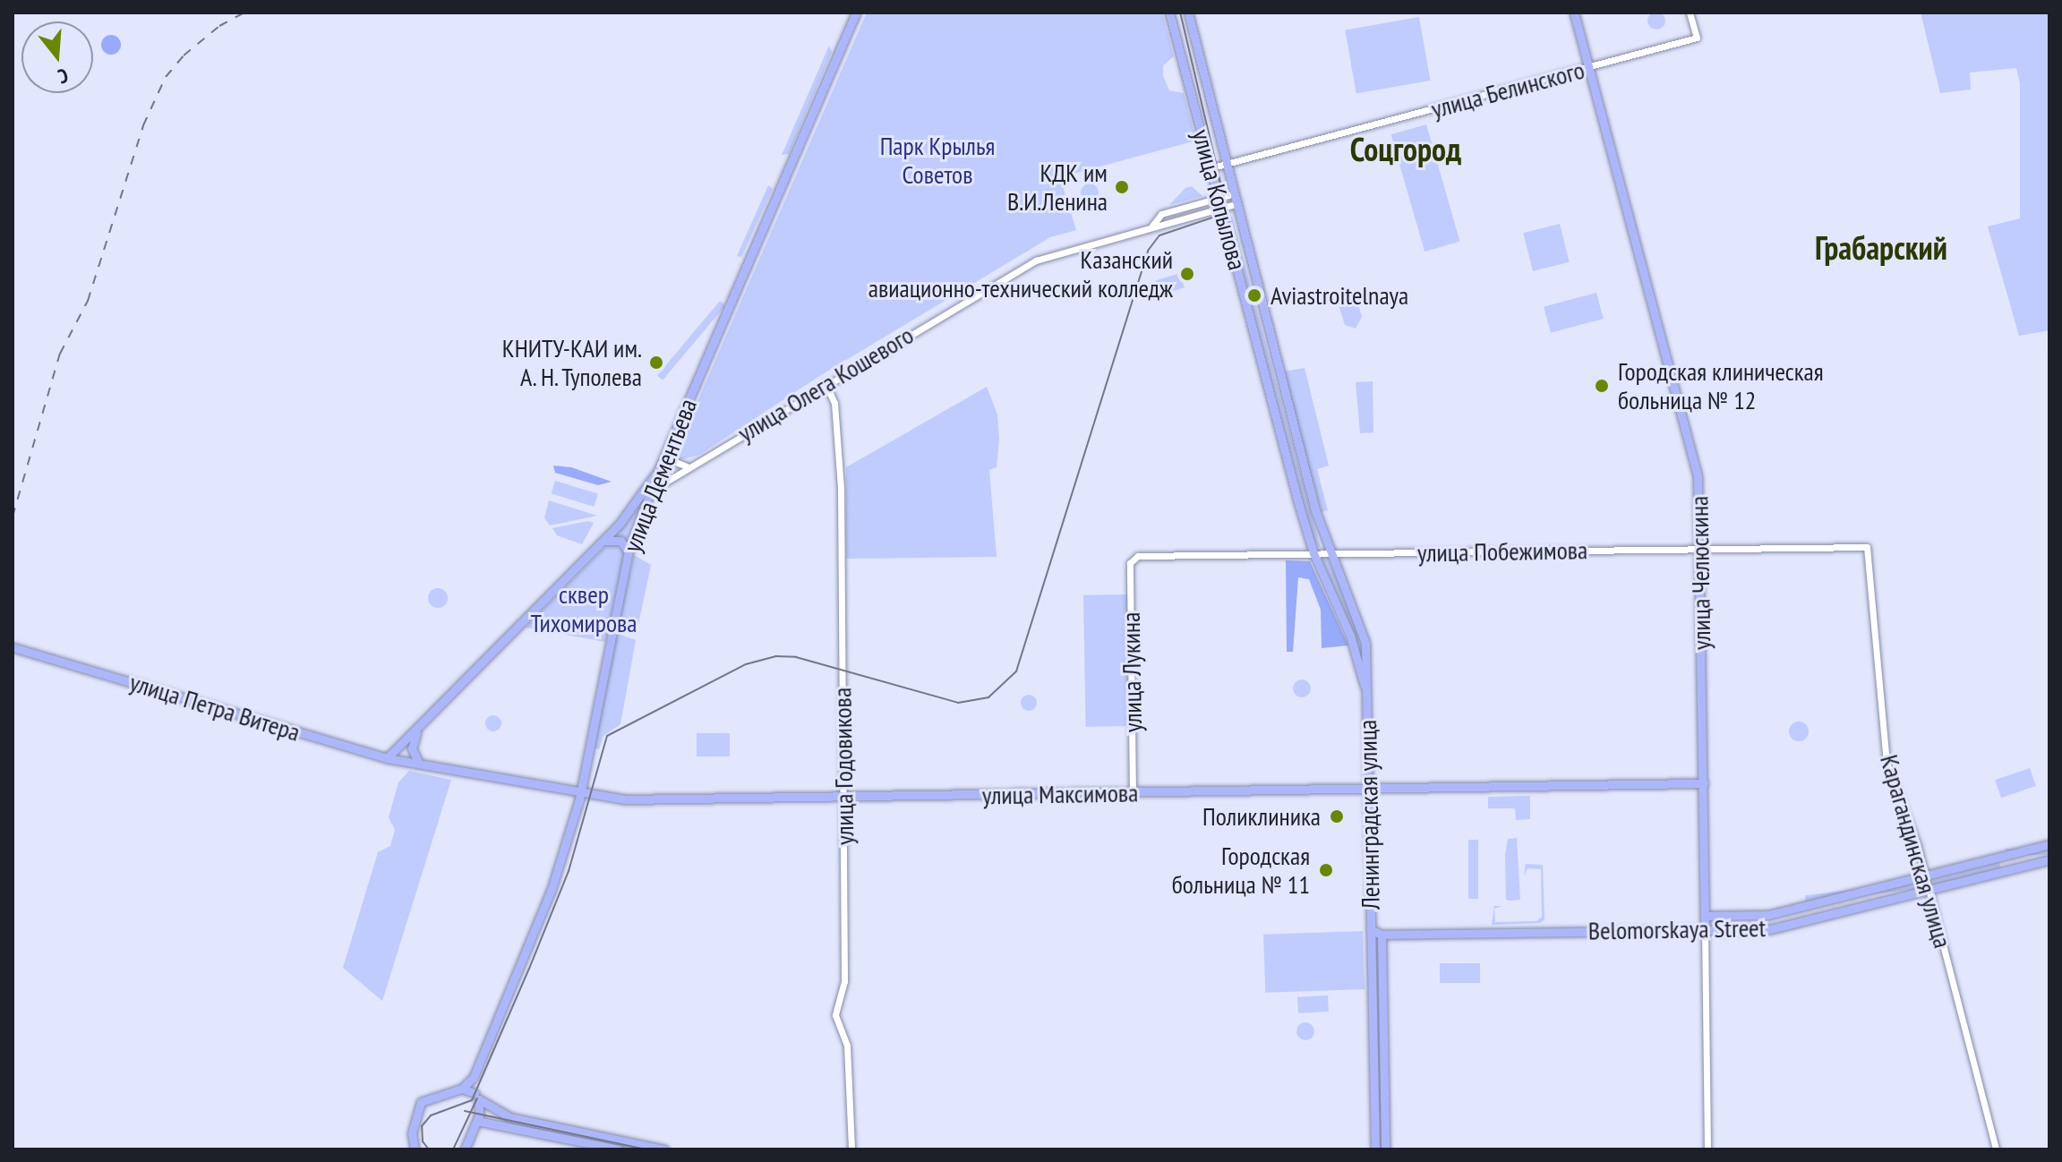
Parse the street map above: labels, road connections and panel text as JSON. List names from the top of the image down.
{
  "streets": {
    "main road": [
      "улица Копылова",
      "улица Дементьева",
      "улица Челюскина",
      "улица Петра Витера",
      "улица Максимова",
      "Ленинградская улица",
      "Belomorskaya Street"
    ],
    "street": [
      "улица Белинского",
      "улица Олега Кошевого",
      "улица Побежимова",
      "улица Лукина",
      "улица Годовикова",
      "Карагандинская улица"
    ]
  },
  "crossings": [
    ["улица Белинского", "улица Копылова"],
    ["улица Белинского", "улица Челюскина"],
    ["улица Копылова", "улица Олега Кошевого"],
    ["улица Копылова", "улица Побежимова"],
    ["улица Копылова", "Ленинградская улица"],
    ["улица Олега Кошевого", "улица Дементьева"],
    ["улица Олега Кошевого", "улица Годовикова"],
    ["улица Дементьева", "улица Максимова"],
    ["улица Побежимова", "улица Челюскина"],
    ["улица Побежимова", "улица Лукина"],
    ["улица Побежимова", "Ленинградская улица"],
    ["улица Побежимова", "Карагандинская улица"],
    ["улица Челюскина", "улица Максимова"],
    ["улица Челюскина", "Belomorskaya Street"],
    ["улица Лукина", "улица Максимова"],
    ["улица Петра Витера", "улица Максимова"],
    ["улица Годовикова", "улица Максимова"],
    ["улица Максимова", "Ленинградская улица"],
    ["Ленинградская улица", "Belomorskaya Street"],
    ["Карагандинская улица", "Belomorskaya Street"]
  ],
  "districts": ["Соцгород", "Грабарский"],
  "parks": ["Парк Крылья Советов", "сквер Тихомирова"],
  "places": [
    "КДК им В.И.Ленина",
    "Казанский авиационно-технический колледж",
    "Aviastroitelnaya",
    "КНИТУ-КАИ им. А. Н. Туполева",
    "Городская клиническая больница № 12",
    "Поликлиника",
    "Городская больница № 11"
  ],
  "north": "bottom"
}
